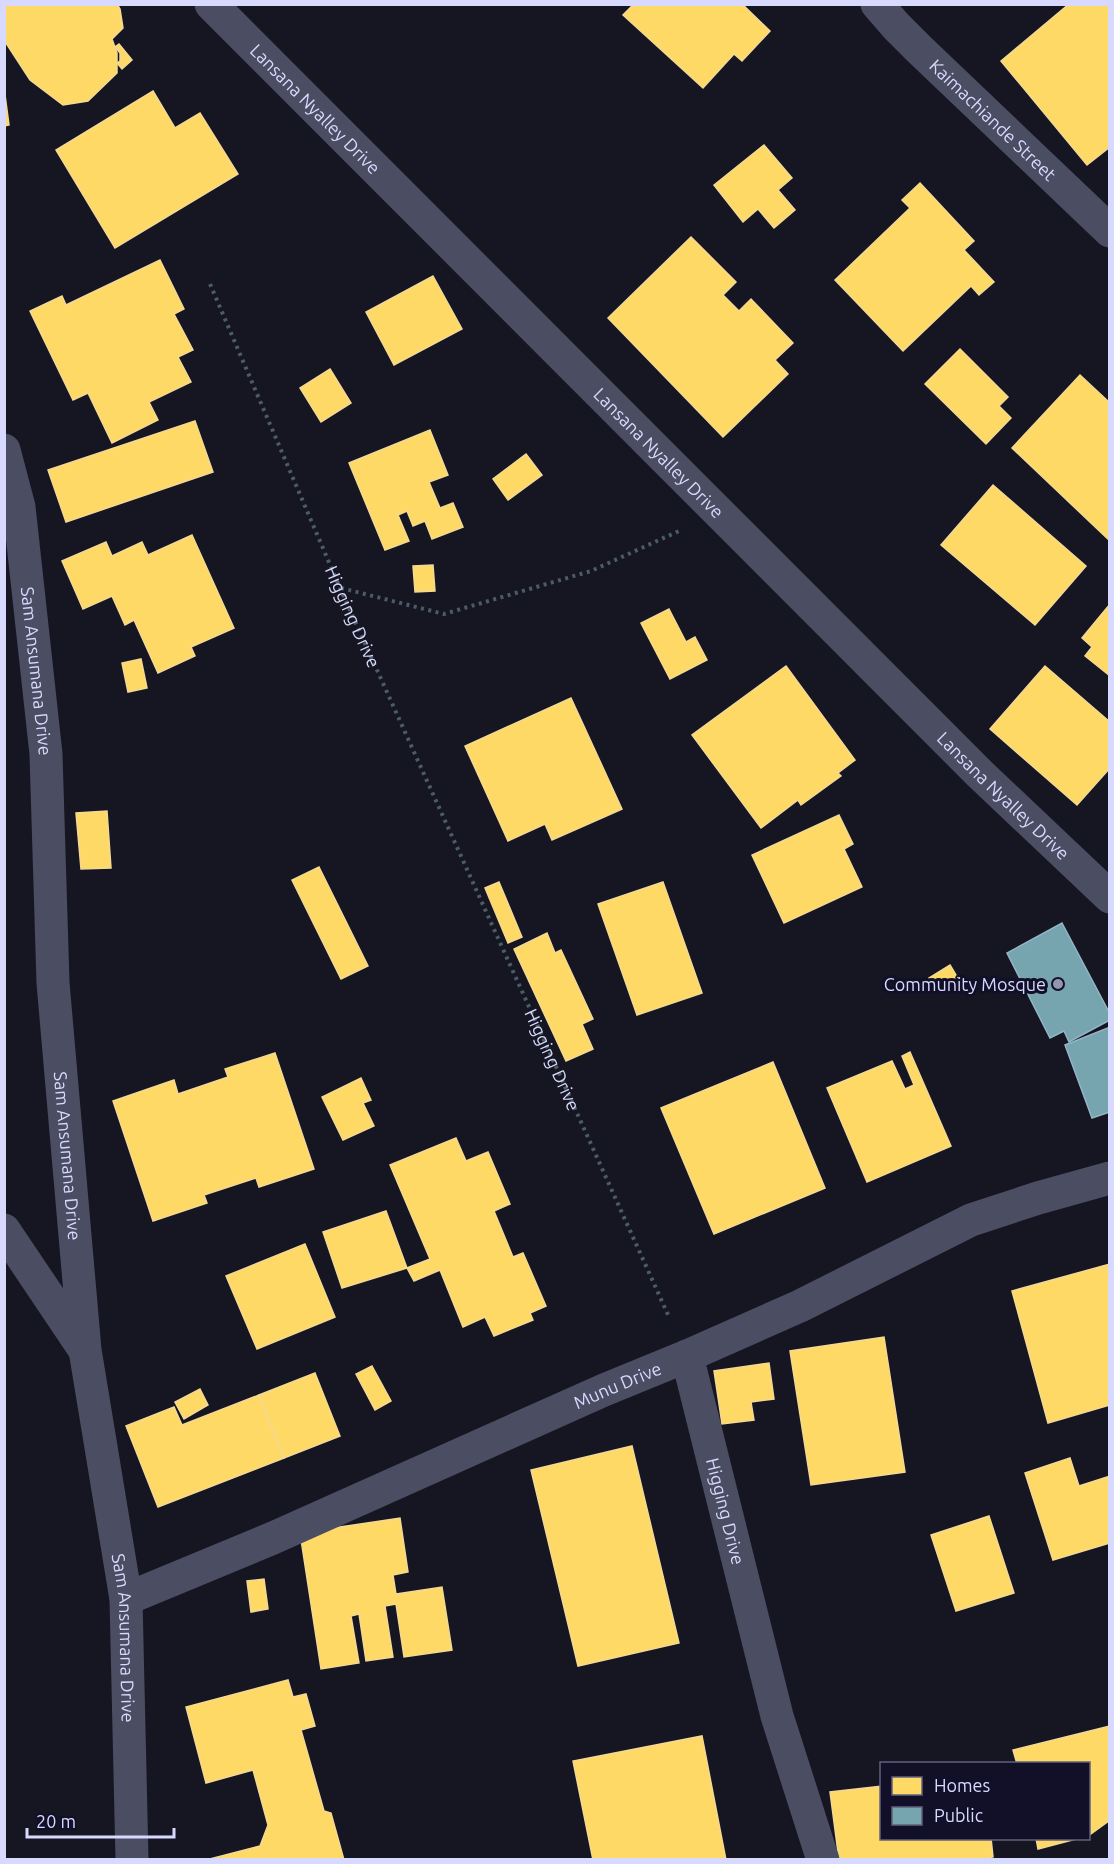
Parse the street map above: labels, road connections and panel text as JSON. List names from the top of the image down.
{
  "streets": {
    "street": [
      "Lansana Nyalley Drive",
      "Kaimachiande Street",
      "Higging Drive",
      "Sam Ansumana Drive",
      "Munu Drive"
    ]
  },
  "crossings": [
    ["Higging Drive", "Munu Drive"],
    ["Sam Ansumana Drive", "Munu Drive"]
  ],
  "places": ["Community Mosque"],
  "legend": ["Homes", "Public"],
  "scale_bar": "20 m"
}
